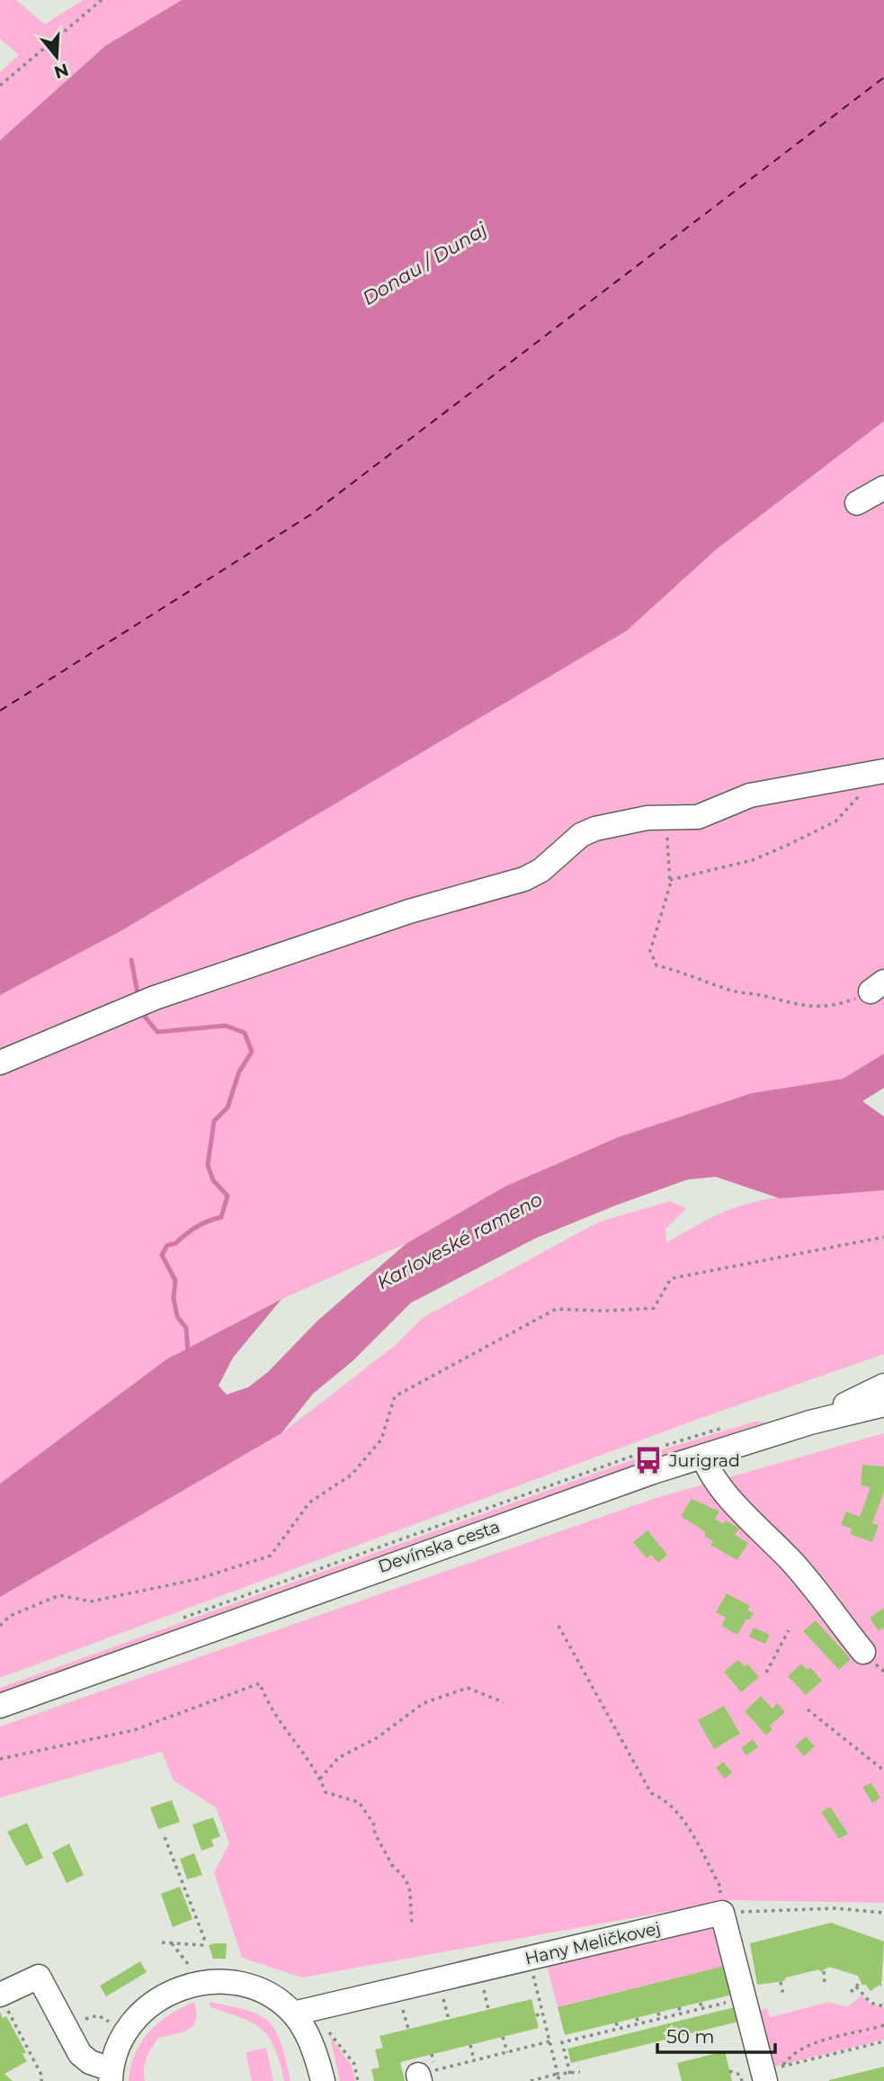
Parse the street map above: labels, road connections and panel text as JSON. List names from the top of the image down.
{
  "streets": {
    "street": ["Devínska cesta", "Hany Meličkovej"]
  },
  "water": ["Donau / Dunaj", "Karloveské rameno"],
  "places": {
    "bus stop": ["Jurigrad"]
  },
  "scale_bar": "50 m",
  "north": "bottom"
}
